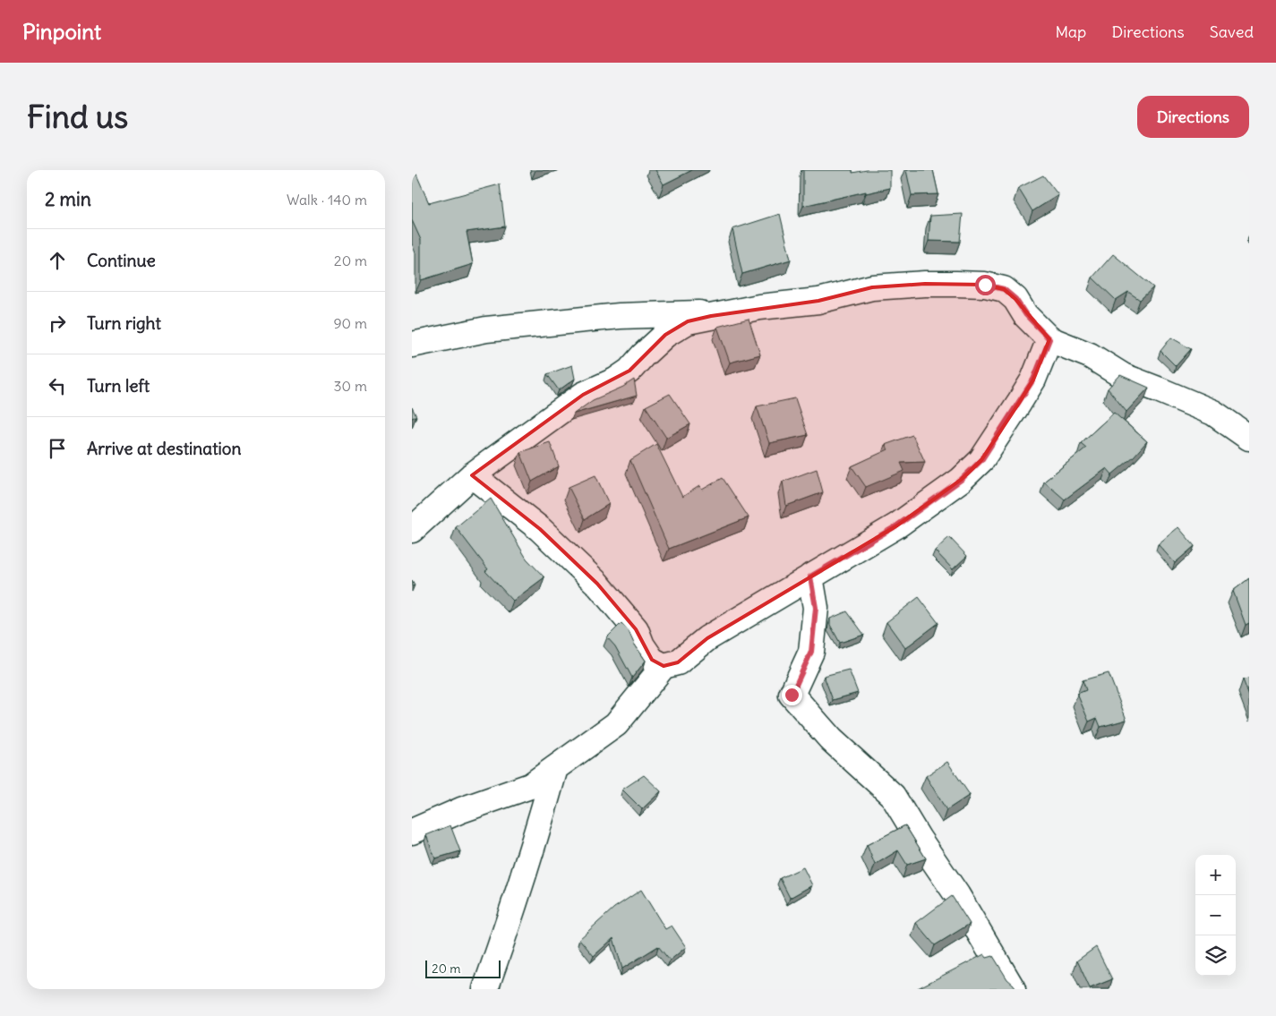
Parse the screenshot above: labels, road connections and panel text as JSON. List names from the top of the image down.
{
  "scale_bar": "20 m",
  "page": {
    "header": "Pinpoint",
    "nav": ["Map", "Directions", "Saved"],
    "buttons": "Directions",
    "title": "Find us",
    "heading": ["2 min", "Walk · 140 m"],
    "list": [
      ["Continue", "20 m"],
      ["Turn right", "90 m"],
      ["Turn left", "30 m"],
      "Arrive at destination"
    ],
    "map_buttons": ["+", "−"],
    "scale": "20 m"
  }
}
